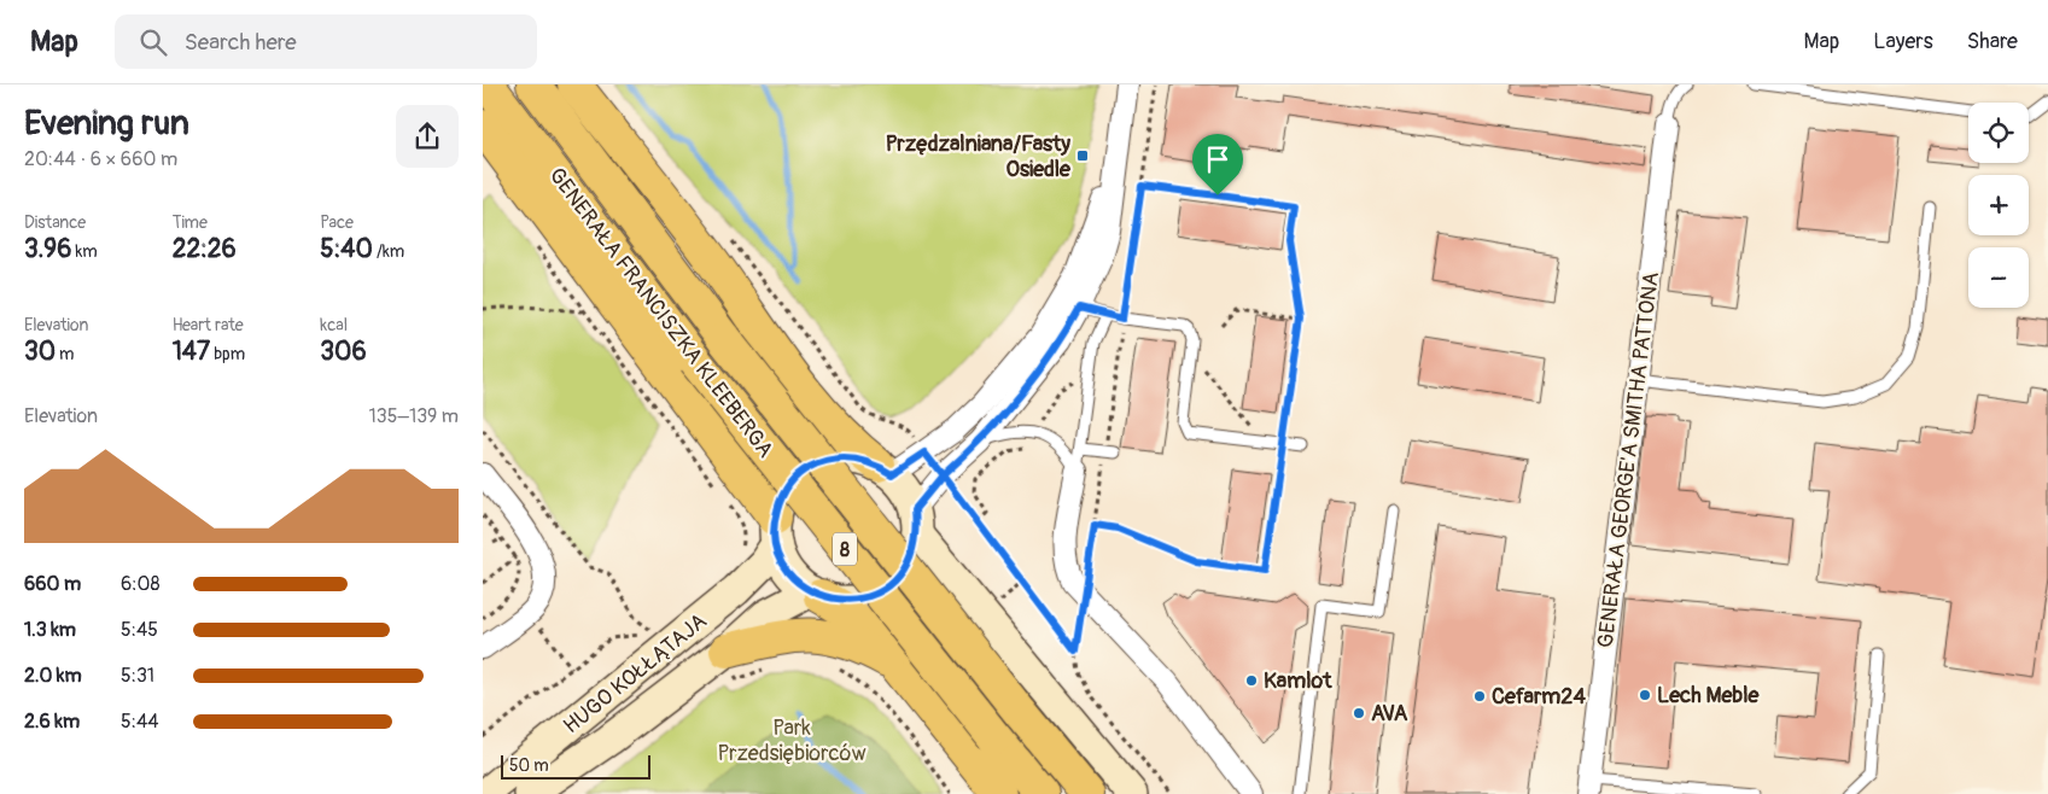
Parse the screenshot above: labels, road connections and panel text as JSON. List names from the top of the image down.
{
  "streets": {
    "highway": ["GENERAŁA FRANCISZKA KLEEBERGA", "8"],
    "street": ["GENERAŁA GEORGE'A SMITHA PATTONA", "HUGO KOŁŁĄTAJA"]
  },
  "parks": ["Park Przedsiębiorców"],
  "places": {
    "transit": ["Przędzalniana/Fasty Osiedle"],
    "other": [
      "Kamlot",
      "Lech Meble",
      "Cefarm24",
      "AVA"
    ]
  },
  "scale_bar": "50 m",
  "page": {
    "header": "Map",
    "search": "Search here",
    "nav": ["Map", "Layers", "Share"],
    "heading": ["Evening run", "20:44 · 6 × 660 m"],
    "map_buttons": ["+", "−"],
    "stats": [
      ["Distance", "3.96 km"],
      ["Time", "22:26"],
      ["Pace", "5:40 /km"],
      ["Elevation", "30 m"],
      ["Heart rate", "147 bpm"],
      ["kcal", "306"]
    ],
    "chart": ["Elevation", "135–139 m"],
    "list": [
      {
        "name": "660 m",
        "note": "6:08"
      },
      {
        "name": "1.3 km",
        "note": "5:45"
      },
      {
        "name": "2.0 km",
        "note": "5:31"
      },
      {
        "name": "2.6 km",
        "note": "5:44"
      }
    ],
    "scale": "50 m"
  }
}
